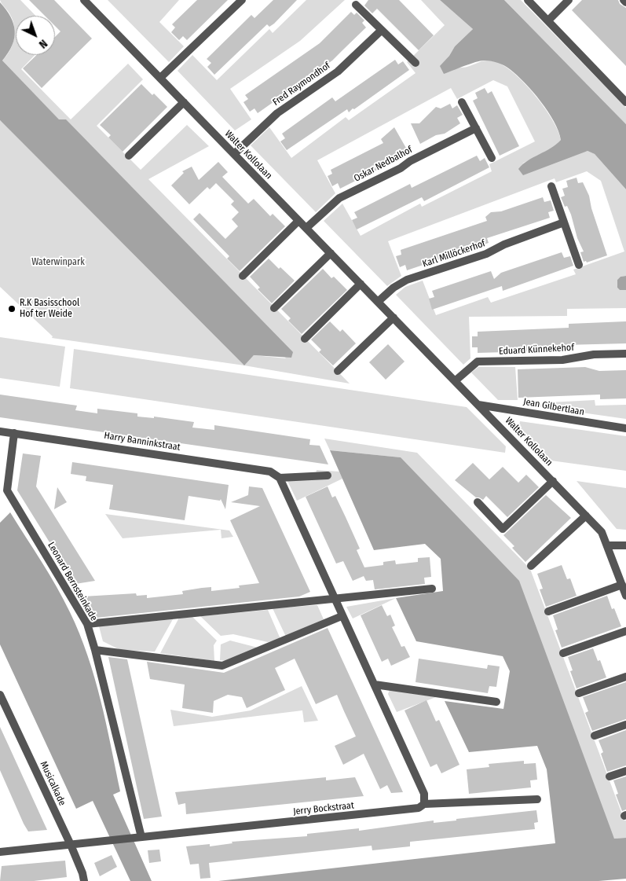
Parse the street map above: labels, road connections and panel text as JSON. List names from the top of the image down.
{
  "streets": {
    "street": [
      "Fred Raymondhof",
      "Walter Kollolaan",
      "Oskar Nedbalhof",
      "Karl Millöckerhof",
      "Eduard Künnekehof",
      "Jean Gilbertlaan",
      "Harry Banninkstraat",
      "Leonard Bernsteinkade",
      "Musicalkade",
      "Jerry Bockstraat"
    ]
  },
  "crossings": [
    ["Fred Raymondhof", "Walter Kollolaan"],
    ["Walter Kollolaan", "Oskar Nedbalhof"],
    ["Walter Kollolaan", "Karl Millöckerhof"],
    ["Walter Kollolaan", "Eduard Künnekehof"],
    ["Walter Kollolaan", "Jean Gilbertlaan"],
    ["Harry Banninkstraat", "Leonard Bernsteinkade"],
    ["Leonard Bernsteinkade", "Jerry Bockstraat"],
    ["Musicalkade", "Jerry Bockstraat"]
  ],
  "parks": ["Waterwinpark"],
  "places": ["R.K Basisschool Hof ter Weide"],
  "north": "bottom right"
}
